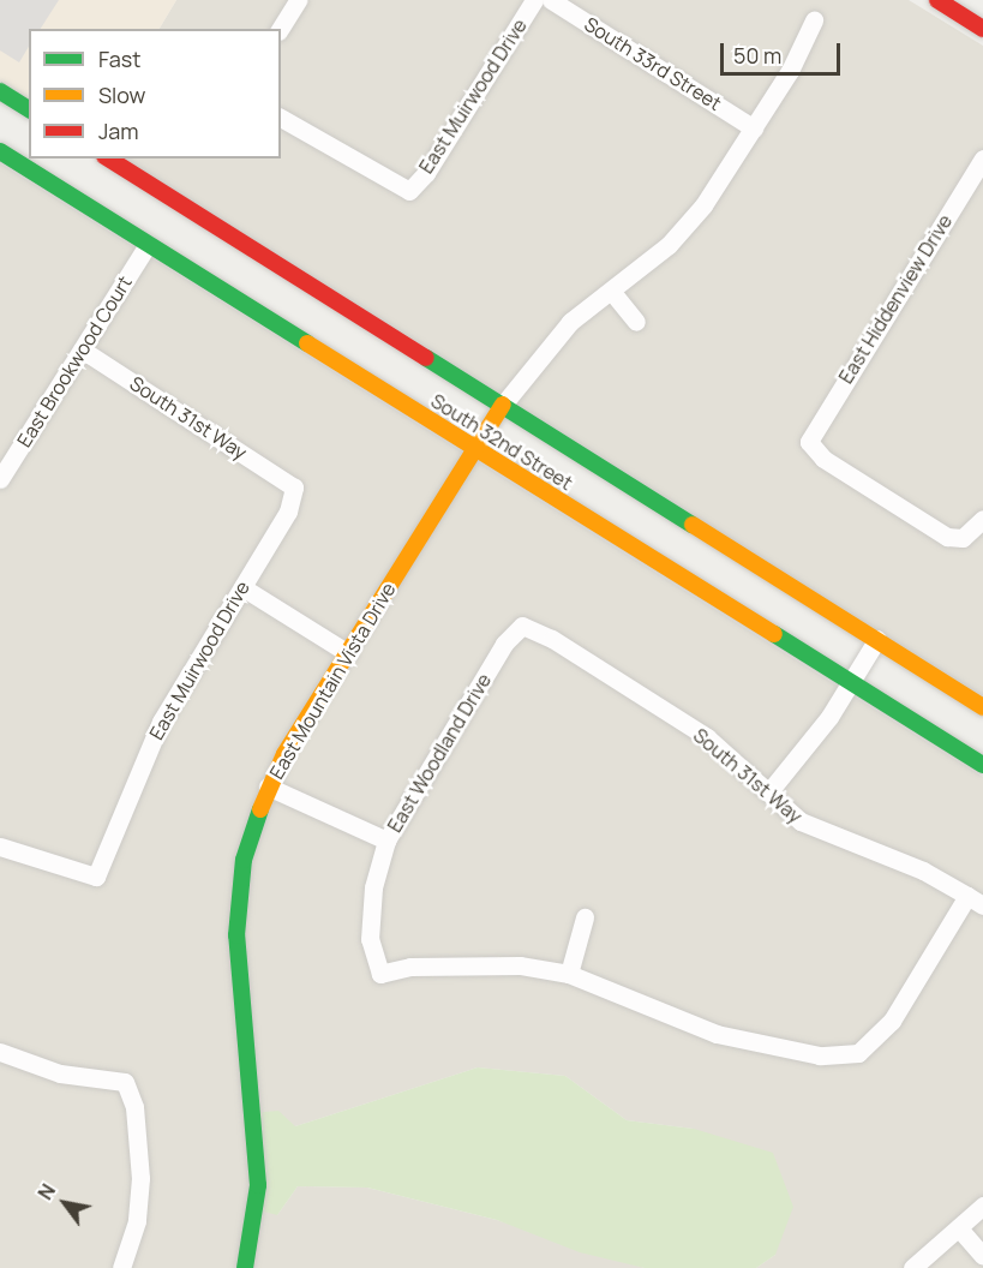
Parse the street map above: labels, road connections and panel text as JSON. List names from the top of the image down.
{
  "streets": {
    "main road": ["South 32nd Street", "East Mountain Vista Drive"],
    "street": [
      "South 33rd Street",
      "East Muirwood Drive",
      "East Hiddenview Drive",
      "East Brookwood Court",
      "South 31st Way",
      "East Woodland Drive"
    ]
  },
  "crossings": [
    ["South 33rd Street", "East Mountain Vista Drive"],
    ["East Muirwood Drive", "South 31st Way"],
    ["East Brookwood Court", "South 31st Way"],
    ["East Brookwood Court", "South 32nd Street"],
    ["South 31st Way", "East Woodland Drive"],
    ["South 32nd Street", "East Mountain Vista Drive"]
  ],
  "legend": ["Fast", "Slow", "Jam"],
  "scale_bar": "50 m",
  "north": "top left"
}
